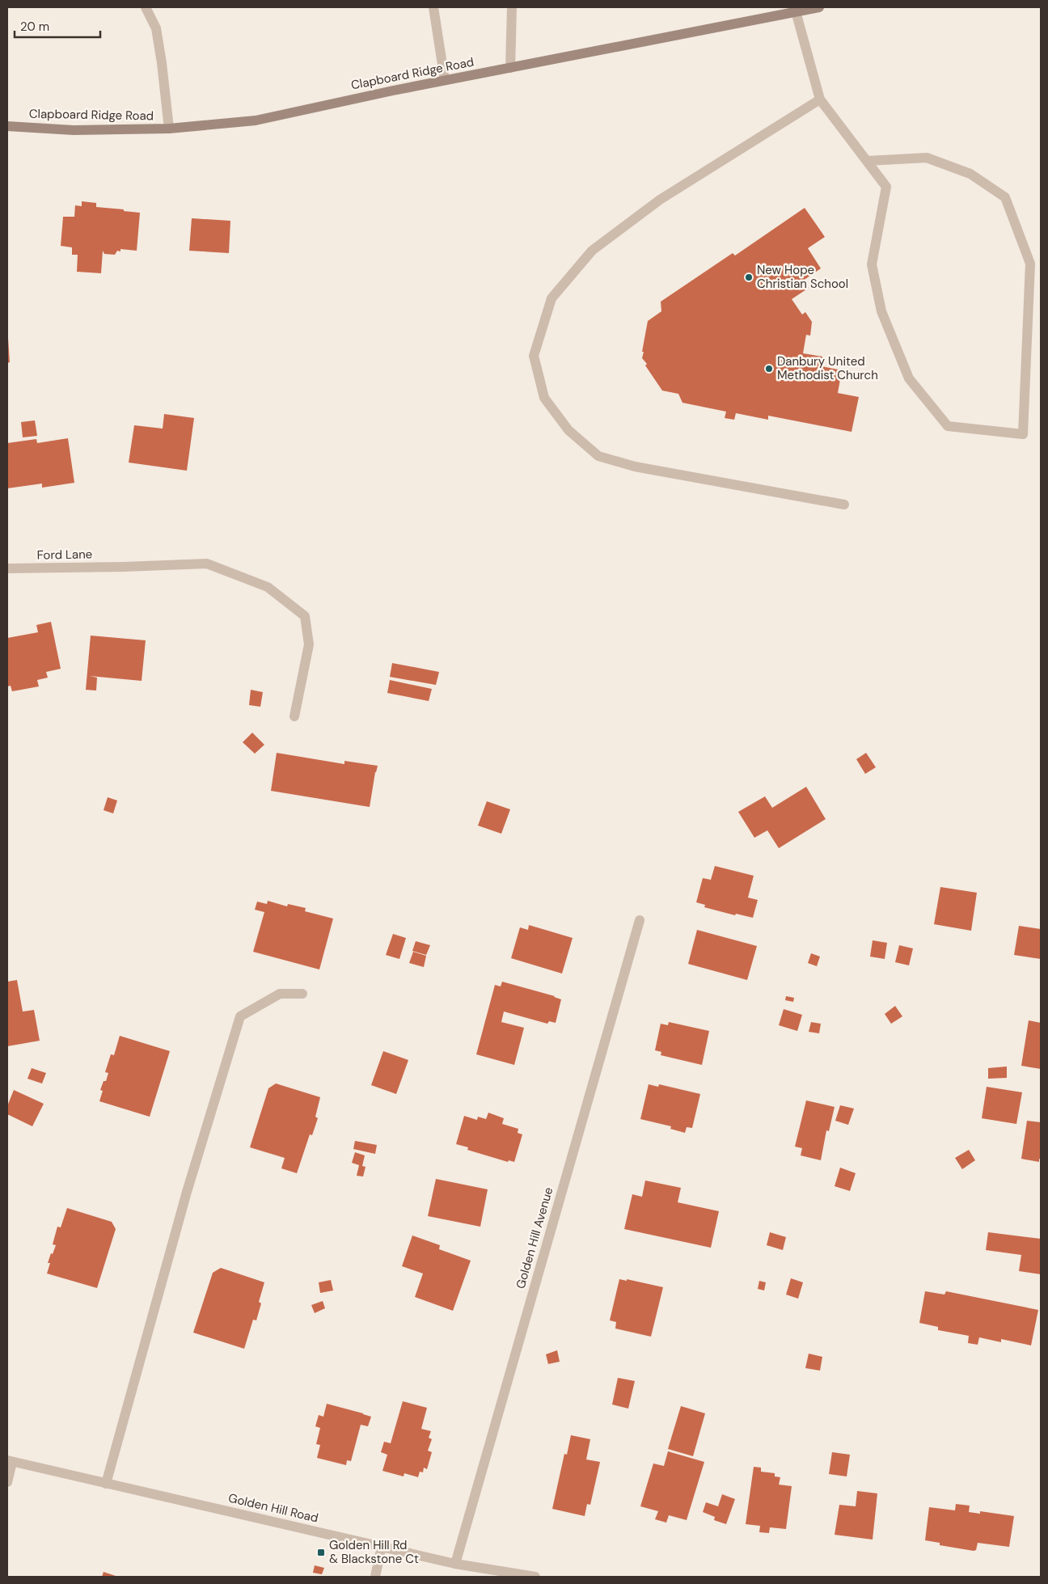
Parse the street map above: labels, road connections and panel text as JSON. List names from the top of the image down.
{
  "streets": {
    "main road": ["Clapboard Ridge Road"],
    "street": ["Ford Lane", "Golden Hill Avenue", "Golden Hill Road"]
  },
  "crossings": [
    ["Golden Hill Avenue", "Golden Hill Road"]
  ],
  "places": {
    "other": ["New Hope Christian School", "Danbury United Methodist Church"],
    "transit": ["Golden Hill Rd & Blackstone Ct"]
  },
  "scale_bar": "20 m"
}
